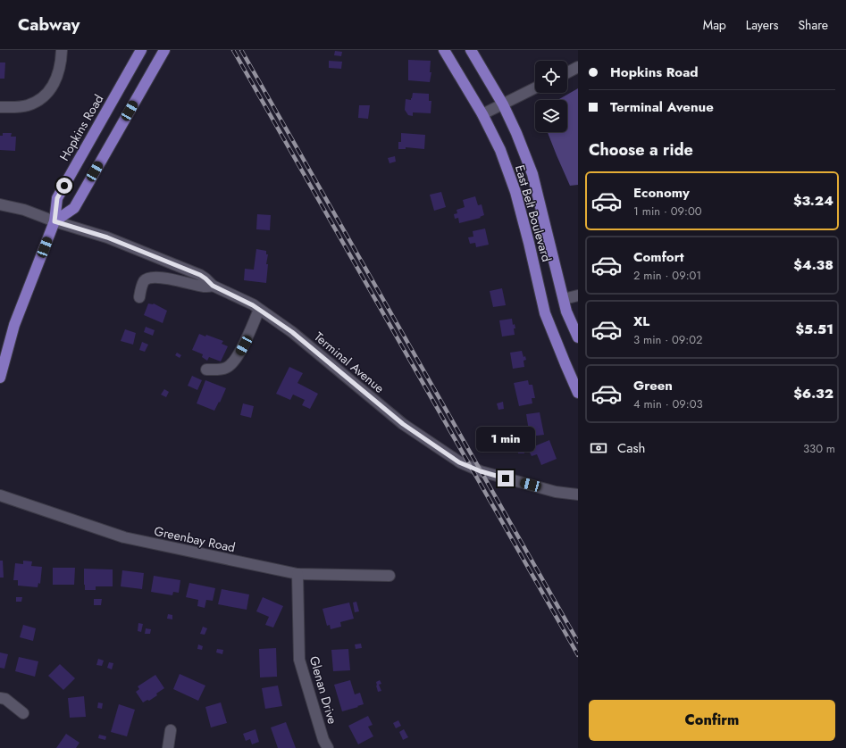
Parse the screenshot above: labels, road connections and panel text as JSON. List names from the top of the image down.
{
  "streets": {
    "main road": ["Hopkins Road", "East Belt Boulevard"],
    "street": ["Terminal Avenue", "Greenbay Road", "Glenan Drive"]
  },
  "crossings": [
    ["Hopkins Road", "Terminal Avenue"],
    ["Greenbay Road", "Glenan Drive"]
  ],
  "page": {
    "header": "Cabway",
    "nav": ["Map", "Layers", "Share"],
    "banner": ["Hopkins Road", "Terminal Avenue"],
    "heading": "Choose a ride",
    "list": [
      {
        "name": "Economy",
        "note": "1 min · 09:00",
        "value": "$3.24"
      },
      {
        "name": "Comfort",
        "note": "2 min · 09:01",
        "value": "$4.38"
      },
      {
        "name": "XL",
        "note": "3 min · 09:02",
        "value": "$5.51"
      },
      {
        "name": "Green",
        "note": "4 min · 09:03",
        "value": "$6.32"
      }
    ],
    "bubble": "1 min",
    "pay": ["Cash", "330 m"],
    "buttons": "Confirm"
  }
}
